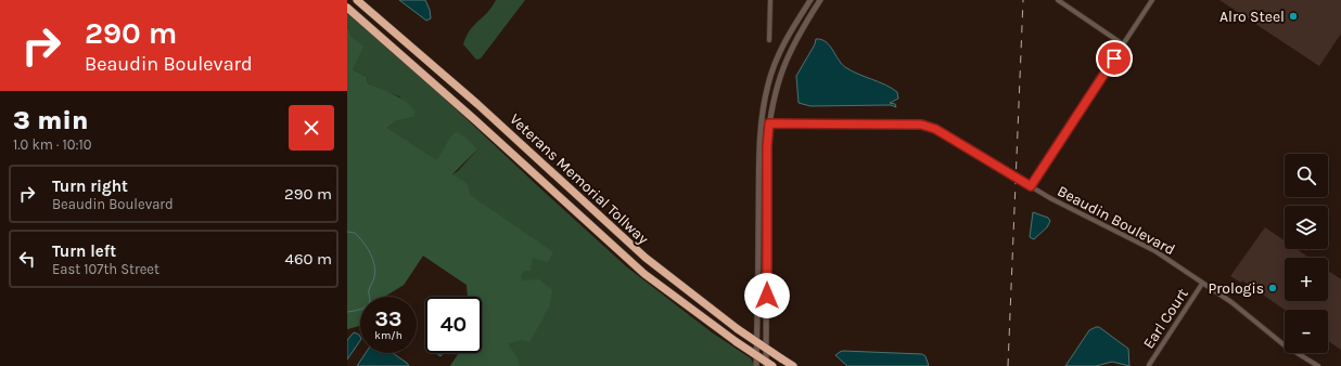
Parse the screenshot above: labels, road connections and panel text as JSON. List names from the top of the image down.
{
  "streets": {
    "highway": ["Veterans Memorial Tollway"],
    "street": ["Beaudin Boulevard", "Earl Court"]
  },
  "crossings": [
    ["Beaudin Boulevard", "Earl Court"]
  ],
  "places": ["Alro Steel", "Prologis"],
  "page": {
    "turn": ["290 m", "Beaudin Boulevard"],
    "heading": ["3 min", "1.0 km · 10:10"],
    "map_buttons": ["+", "−"],
    "list": [
      {
        "name": "Turn right",
        "note": "Beaudin Boulevard",
        "value": "290 m"
      },
      {
        "name": "Turn left",
        "note": "East 107th Street",
        "value": "460 m"
      }
    ],
    "speed": "33 km/h",
    "limit": "40"
  }
}
